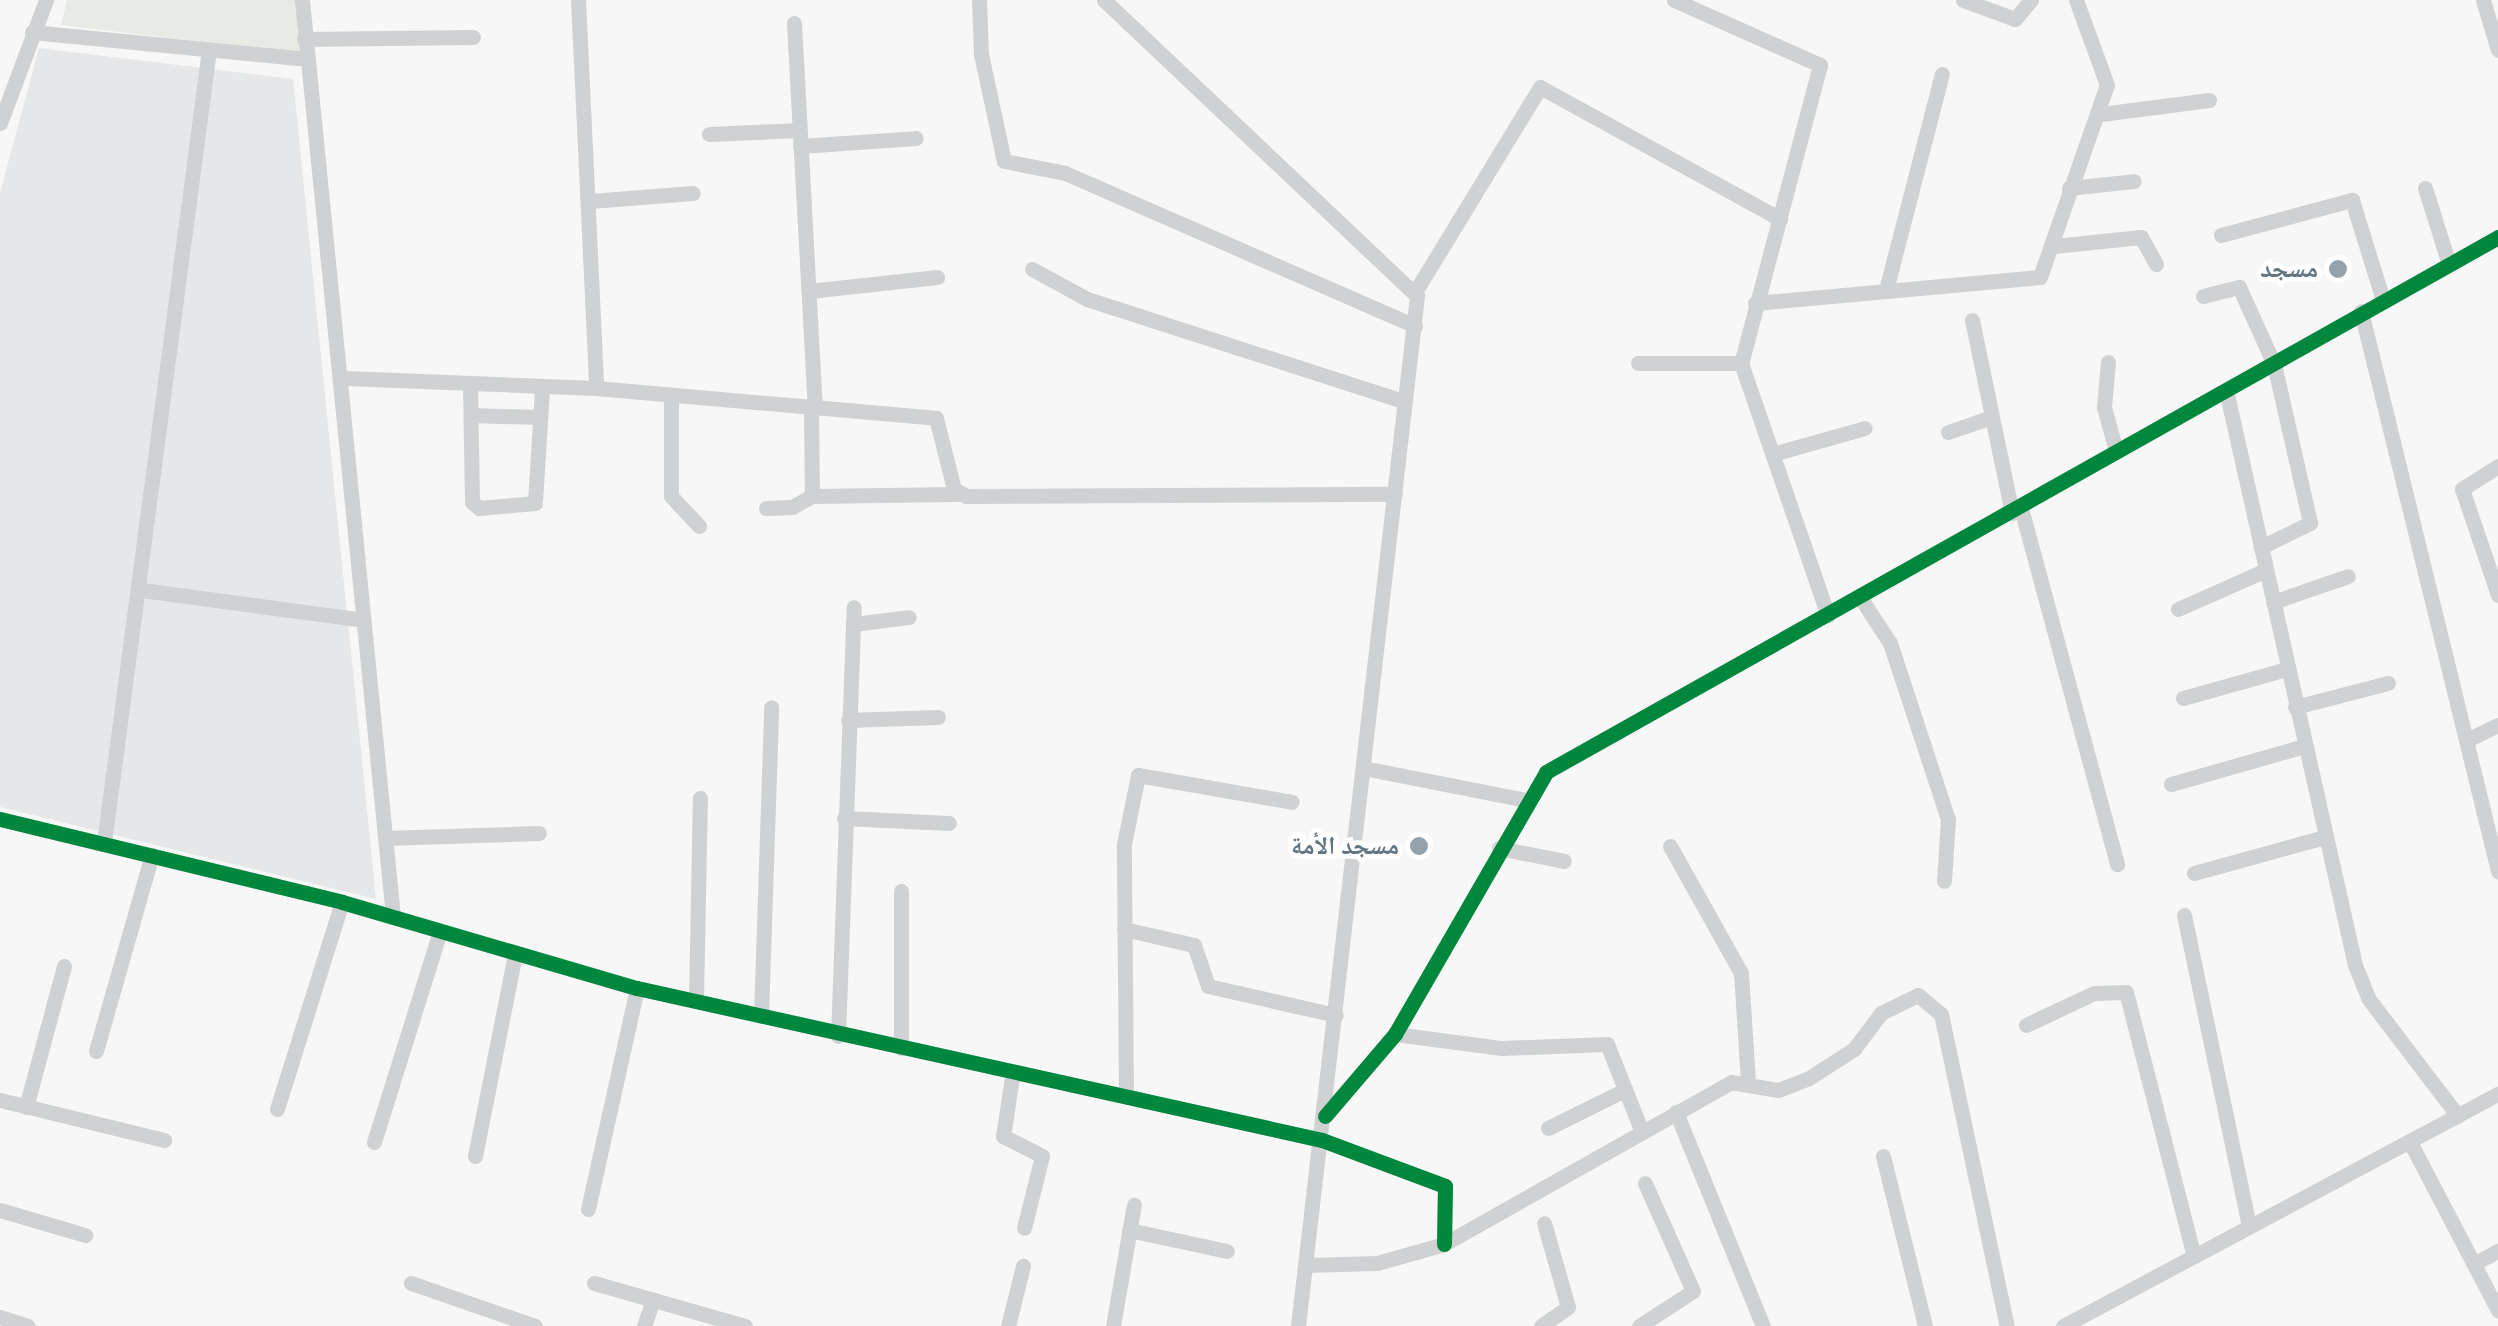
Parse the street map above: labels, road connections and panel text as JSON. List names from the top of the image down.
{
  "places": ["مسجد", "مسجد الأمة"]
}
